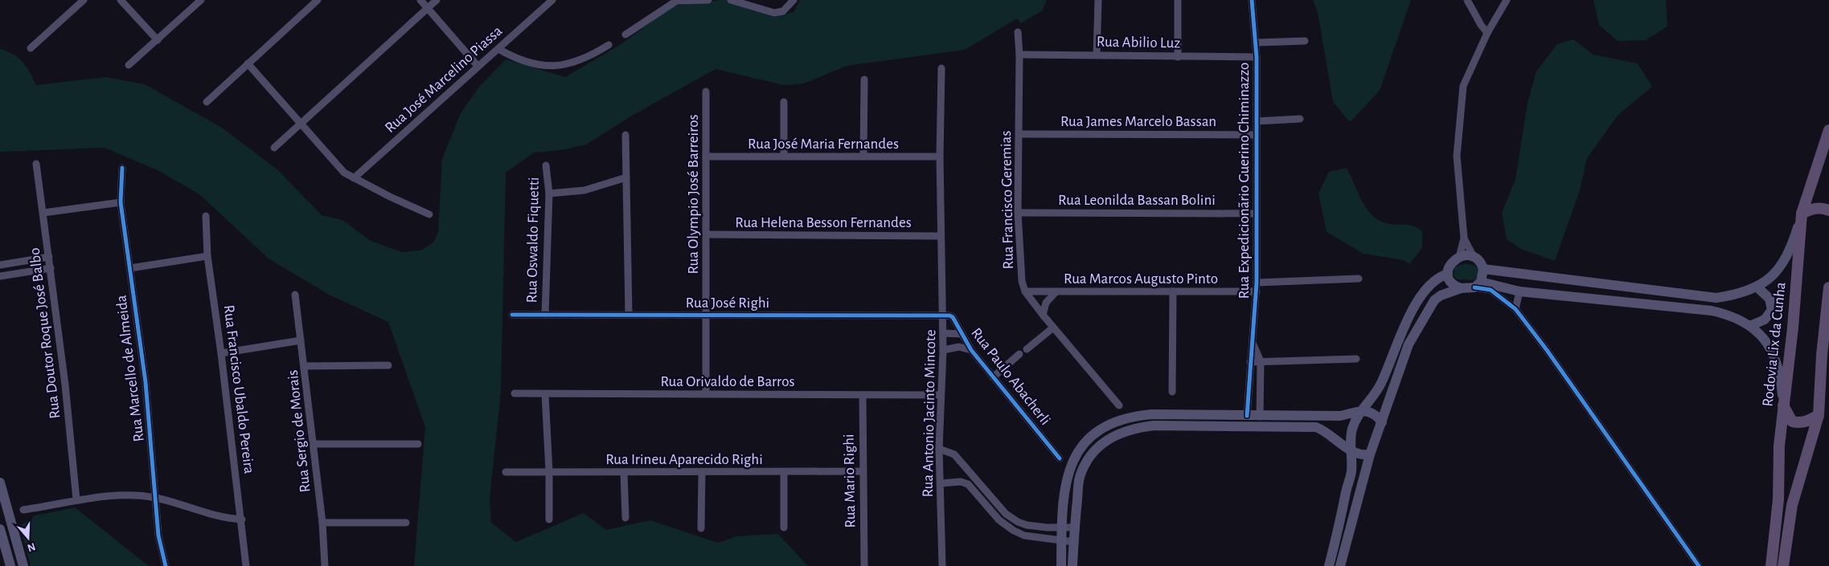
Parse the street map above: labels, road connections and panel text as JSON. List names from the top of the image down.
{
  "streets": {
    "main road": ["Rodovia Lix da Cunha"],
    "street": [
      "Rua Abilio Luz",
      "Rua José Marcelino Piassa",
      "Rua James Marcelo Bassan",
      "Rua José Maria Fernandes",
      "Rua Expedicionãrio Guerino Chiminazzo",
      "Rua Olympio José Barreiros",
      "Rua Francisco Geremias",
      "Rua Leonilda Bassan Bolini",
      "Rua Helena Besson Fernandes",
      "Rua Oswaldo Fiquetti",
      "Rua Marcos Augusto Pinto",
      "Rua José Righi",
      "Rua Doutor Roque José Balbo",
      "Rua Marcello de Almeida",
      "Rua Paulo Abacherli",
      "Rua Orivaldo de Barros",
      "Rua Francisco Ubaldo Pereira",
      "Rua Antonio Jacinto Mincote",
      "Rua Sergio de Morais",
      "Rua Irineu Aparecido Righi",
      "Rua Mario Righi"
    ]
  },
  "crossings": [
    ["Rua Abilio Luz", "Rua Expedicionãrio Guerino Chiminazzo"],
    ["Rua Abilio Luz", "Rua Francisco Geremias"],
    ["Rua James Marcelo Bassan", "Rua Expedicionãrio Guerino Chiminazzo"],
    ["Rua James Marcelo Bassan", "Rua Francisco Geremias"],
    ["Rua José Maria Fernandes", "Rua Olympio José Barreiros"],
    ["Rua José Maria Fernandes", "Rua Antonio Jacinto Mincote"],
    ["Rua Expedicionãrio Guerino Chiminazzo", "Rua Leonilda Bassan Bolini"],
    ["Rua Expedicionãrio Guerino Chiminazzo", "Rua Marcos Augusto Pinto"],
    ["Rua Olympio José Barreiros", "Rua Helena Besson Fernandes"],
    ["Rua Olympio José Barreiros", "Rua José Righi"],
    ["Rua Olympio José Barreiros", "Rua Orivaldo de Barros"],
    ["Rua Francisco Geremias", "Rua Leonilda Bassan Bolini"],
    ["Rua Francisco Geremias", "Rua Marcos Augusto Pinto"],
    ["Rua Helena Besson Fernandes", "Rua Antonio Jacinto Mincote"],
    ["Rua Oswaldo Fiquetti", "Rua José Righi"],
    ["Rua José Righi", "Rua Paulo Abacherli"],
    ["Rua José Righi", "Rua Antonio Jacinto Mincote"],
    ["Rua Paulo Abacherli", "Rua Antonio Jacinto Mincote"],
    ["Rua Orivaldo de Barros", "Rua Antonio Jacinto Mincote"],
    ["Rua Orivaldo de Barros", "Rua Mario Righi"],
    ["Rua Irineu Aparecido Righi", "Rua Mario Righi"]
  ],
  "north": "bottom"
}
